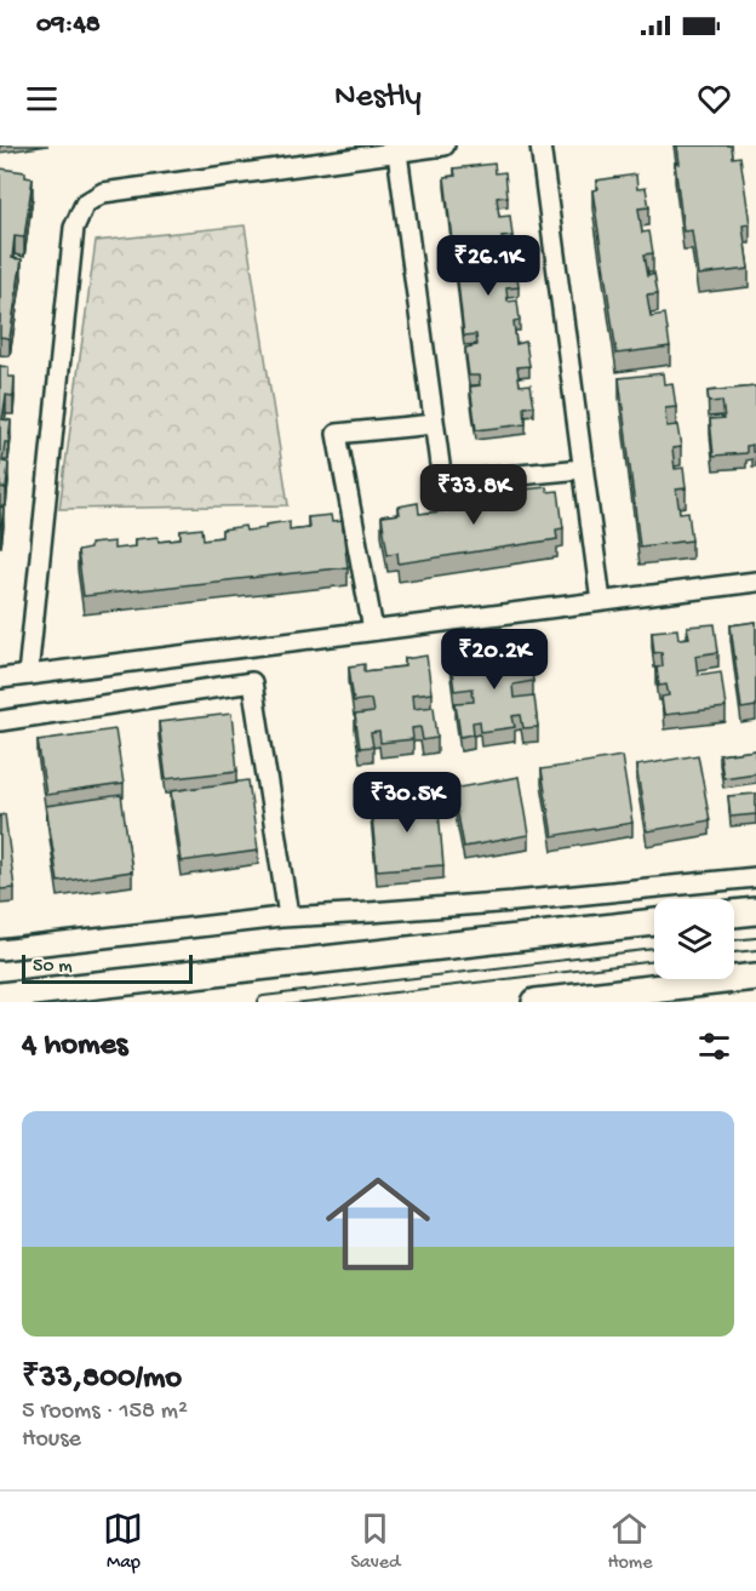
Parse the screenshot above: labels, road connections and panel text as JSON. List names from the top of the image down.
{
  "scale_bar": "50 m",
  "page": {
    "status": "09:48",
    "header": "Nestly",
    "price": [
      "₹26.1K",
      "₹33.8K",
      "₹20.2K",
      "₹30.5K"
    ],
    "scale": "50 m",
    "heading": "4 homes",
    "list": [
      {
        "name": "₹33,800/mo",
        "note": "5 rooms · 158 m² · House"
      }
    ],
    "tabs": ["Map", "Saved", "Home"]
  }
}
